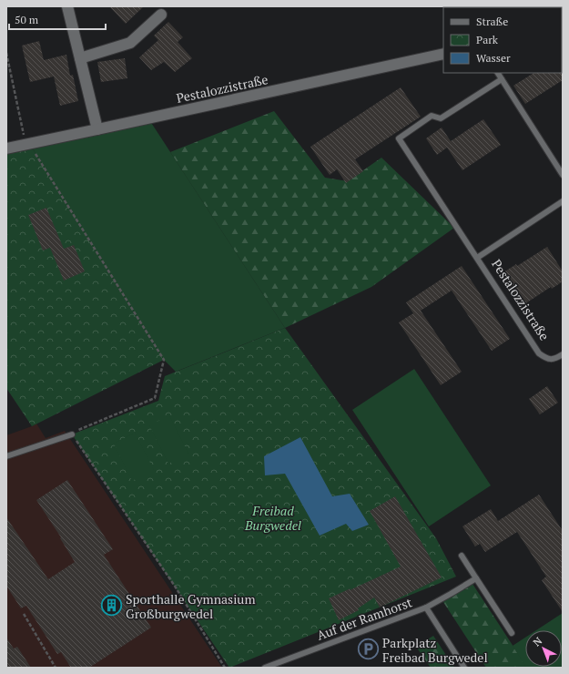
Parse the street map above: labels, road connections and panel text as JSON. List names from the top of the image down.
{
  "streets": {
    "street": ["Pestalozzistraße"],
    "lane": ["Auf der Ramhorst"]
  },
  "parks": ["Freibad Burgwedel"],
  "places": {
    "building": ["Sporthalle Gymnasium Großburgwedel"],
    "parking": ["Parkplatz Freibad Burgwedel"]
  },
  "legend": ["Straße", "Park", "Wasser"],
  "scale_bar": "50 m",
  "north": "top left"
}
